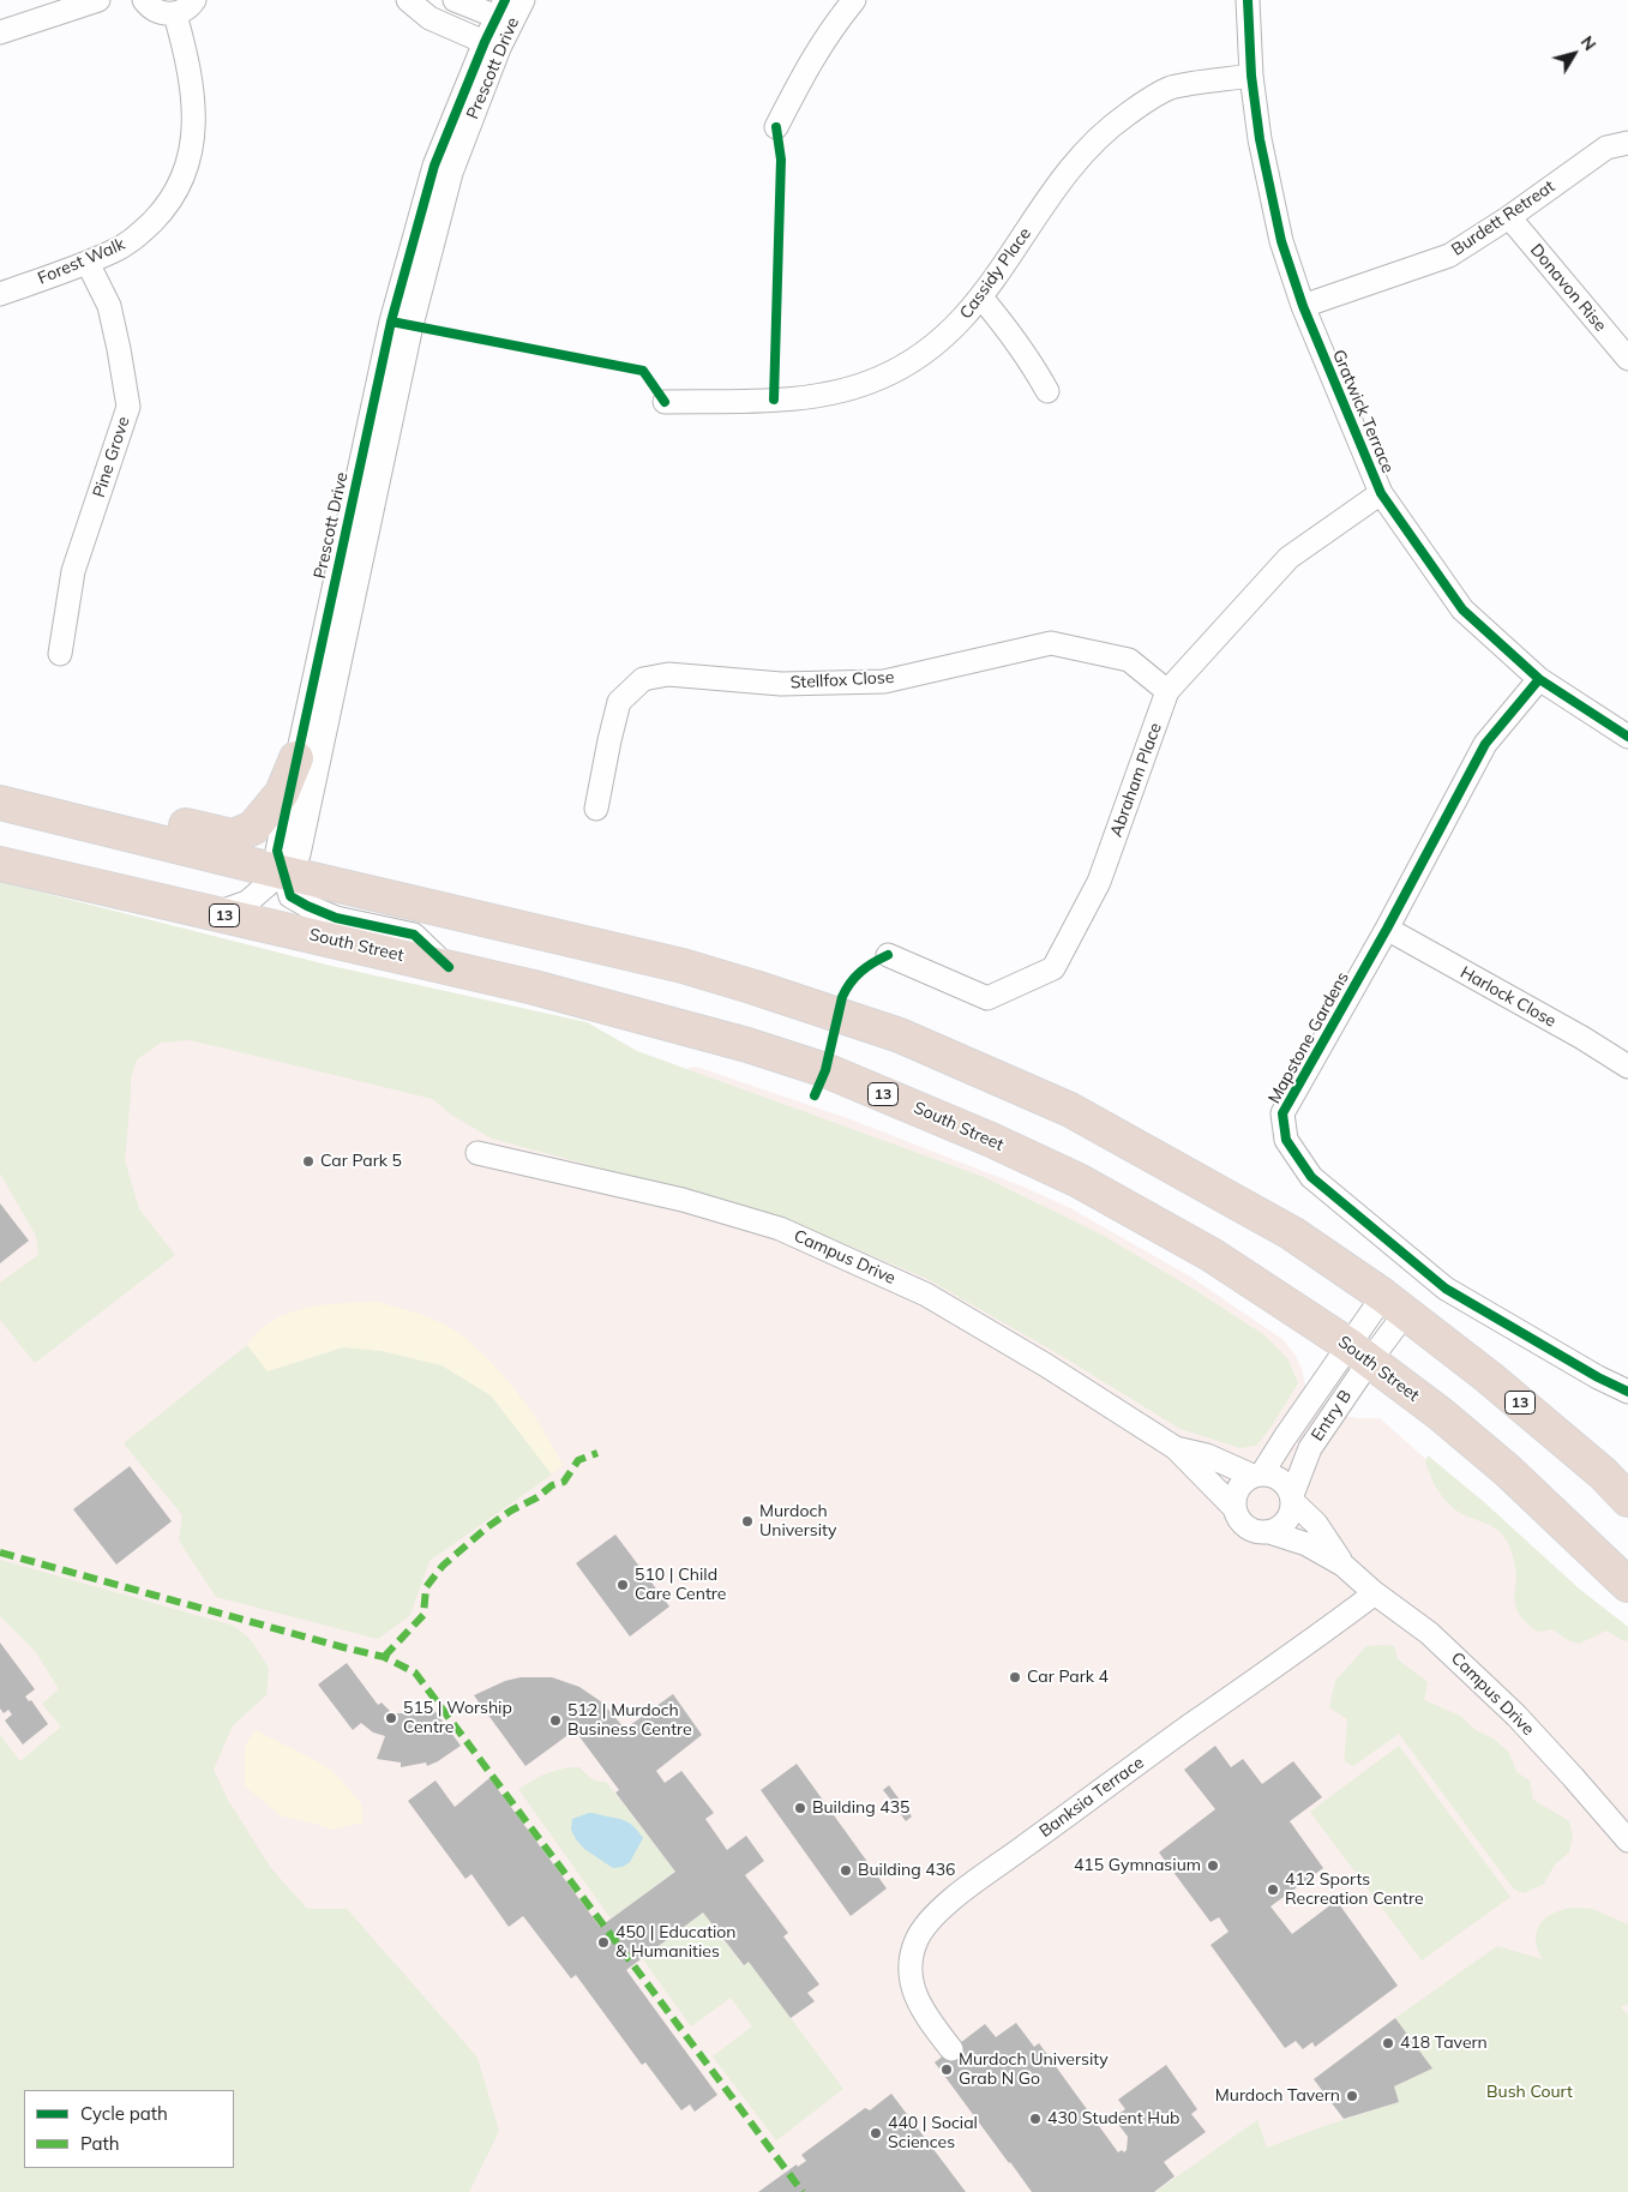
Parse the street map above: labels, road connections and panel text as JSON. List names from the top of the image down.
{
  "streets": {
    "highway": ["13", "South Street"],
    "street": [
      "Prescott Drive",
      "Burdett Retreat",
      "Forest Walk",
      "Cassidy Place",
      "Donavon Rise",
      "Gratwick Terrace",
      "Pine Grove",
      "Stellfox Close",
      "Abraham Place",
      "Harlock Close",
      "Mapstone Gardens",
      "Campus Drive",
      "Entry B",
      "Banksia Terrace"
    ]
  },
  "crossings": [
    ["Prescott Drive", "13"],
    ["Prescott Drive", "South Street"],
    ["Burdett Retreat", "Donavon Rise"],
    ["Burdett Retreat", "Gratwick Terrace"],
    ["Forest Walk", "Pine Grove"],
    ["Cassidy Place", "Gratwick Terrace"],
    ["Gratwick Terrace", "Abraham Place"],
    ["Gratwick Terrace", "Mapstone Gardens"],
    ["Stellfox Close", "Abraham Place"],
    ["13", "Entry B"],
    ["South Street", "Entry B"],
    ["Harlock Close", "Mapstone Gardens"],
    ["Campus Drive", "Entry B"],
    ["Campus Drive", "Banksia Terrace"]
  ],
  "parks": ["Bush Court"],
  "places": [
    "Car Park 5",
    "Murdoch University",
    "510 | Child Care Centre",
    "Car Park 4",
    "515 | Worship Centre",
    "512 | Murdoch Business Centre",
    "Building 435",
    "415 Gymnasium",
    "Building 436",
    "412 Sports Recreation Centre",
    "450 | Education & Humanities",
    "418 Tavern",
    "Murdoch University Grab N Go",
    "Murdoch Tavern",
    "430 Student Hub",
    "440 | Social Sciences"
  ],
  "legend": ["Cycle path", "Path"],
  "north": "top right"
}
